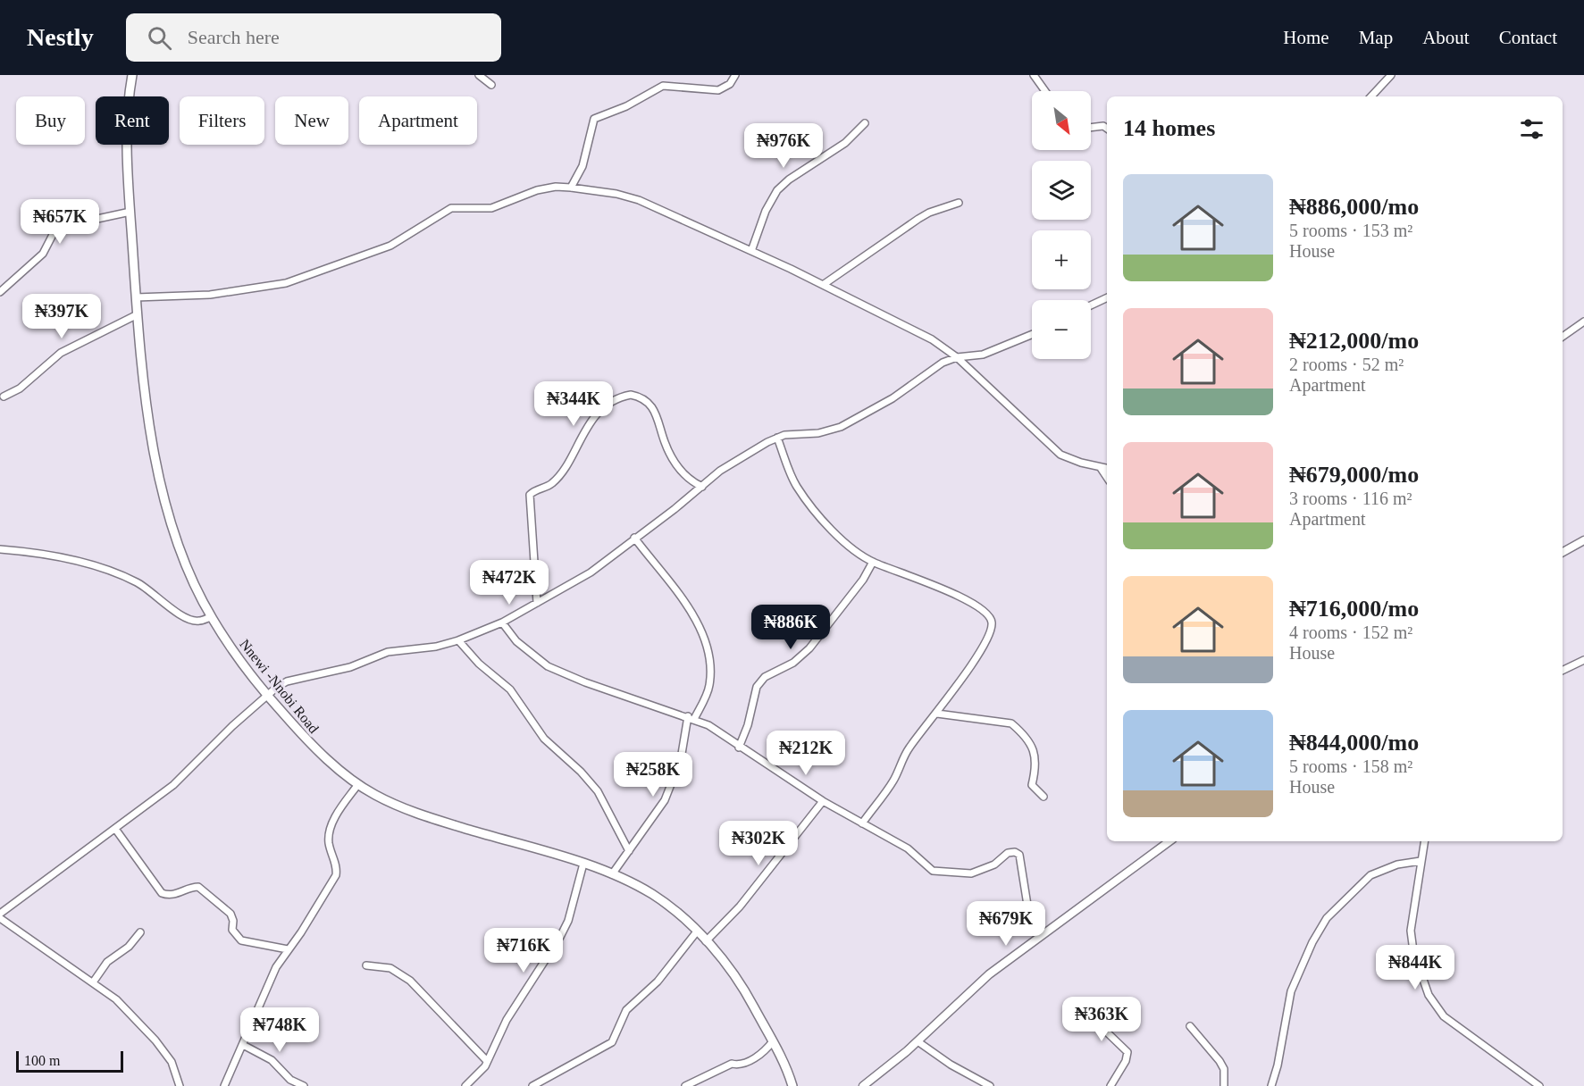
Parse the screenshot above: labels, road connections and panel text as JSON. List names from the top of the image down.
{
  "streets": {
    "main road": ["Nnewi -Nnobi Road"]
  },
  "scale_bar": "100 m",
  "north": "bottom right",
  "page": {
    "header": "Nestly",
    "search": "Search here",
    "nav": [
      "Home",
      "Map",
      "About",
      "Contact"
    ],
    "map_buttons": ["+", "−"],
    "chip": [
      "Buy",
      "Rent",
      "Filters",
      "New",
      "Apartment"
    ],
    "heading": "14 homes",
    "price": [
      "₦976K",
      "₦657K",
      "₦397K",
      "₦344K",
      "₦472K",
      "₦886K",
      "₦212K",
      "₦258K",
      "₦302K",
      "₦679K",
      "₦716K",
      "₦844K",
      "₦363K",
      "₦748K"
    ],
    "list": [
      {
        "name": "₦886,000/mo",
        "note": "5 rooms · 153 m² · House"
      },
      {
        "name": "₦212,000/mo",
        "note": "2 rooms · 52 m² · Apartment"
      },
      {
        "name": "₦679,000/mo",
        "note": "3 rooms · 116 m² · Apartment"
      },
      {
        "name": "₦716,000/mo",
        "note": "4 rooms · 152 m² · House"
      },
      {
        "name": "₦844,000/mo",
        "note": "5 rooms · 158 m² · House"
      }
    ],
    "scale": "100 m"
  }
}
